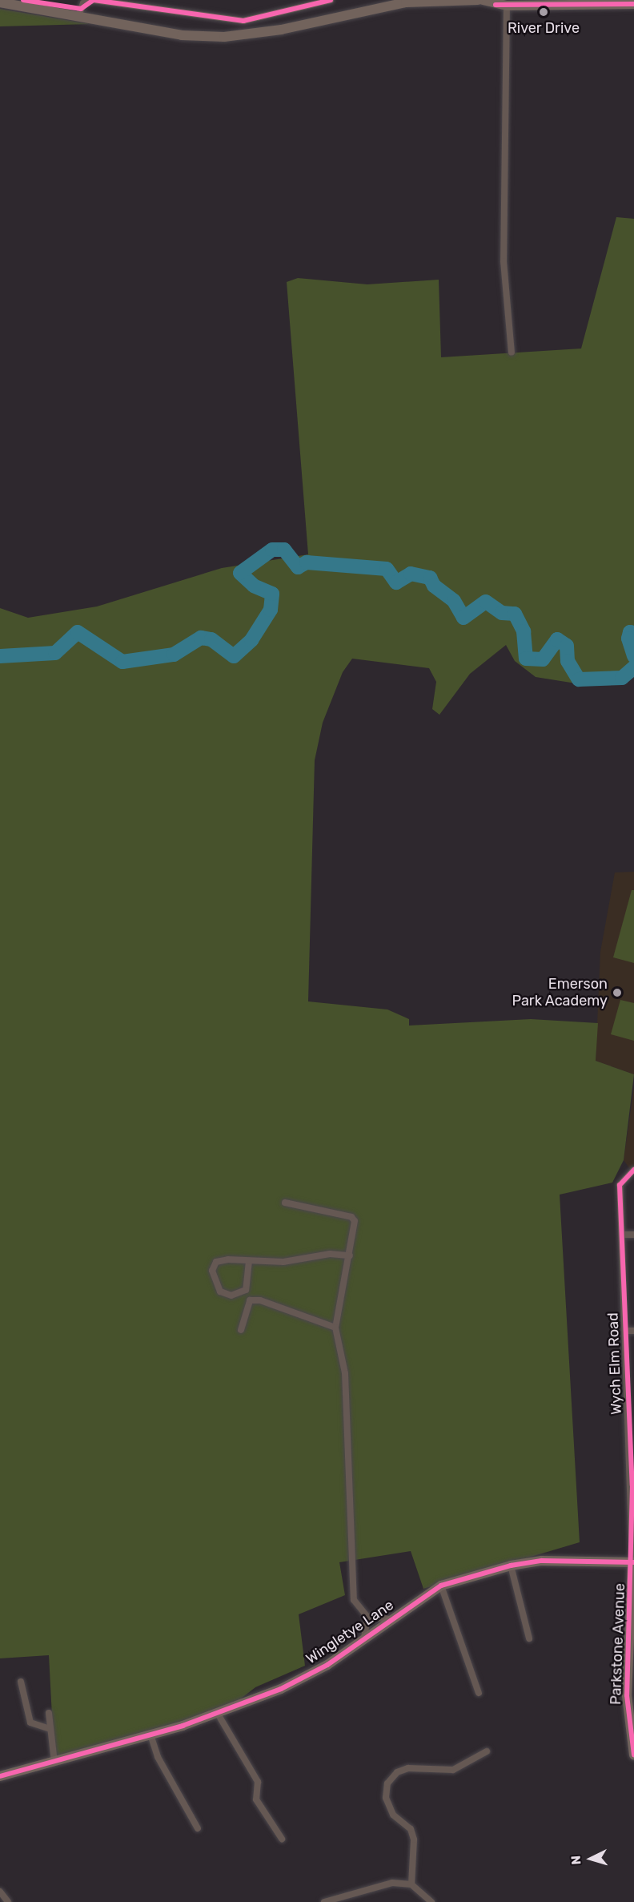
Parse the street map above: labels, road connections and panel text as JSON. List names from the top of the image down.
{
  "streets": {
    "street": ["Wych Elm Road", "Wingletye Lane", "Parkstone Avenue"]
  },
  "crossings": [
    ["Wych Elm Road", "Wingletye Lane"],
    ["Wych Elm Road", "Parkstone Avenue"],
    ["Wingletye Lane", "Parkstone Avenue"]
  ],
  "places": ["River Drive", "Emerson Park Academy"],
  "north": "left"
}
